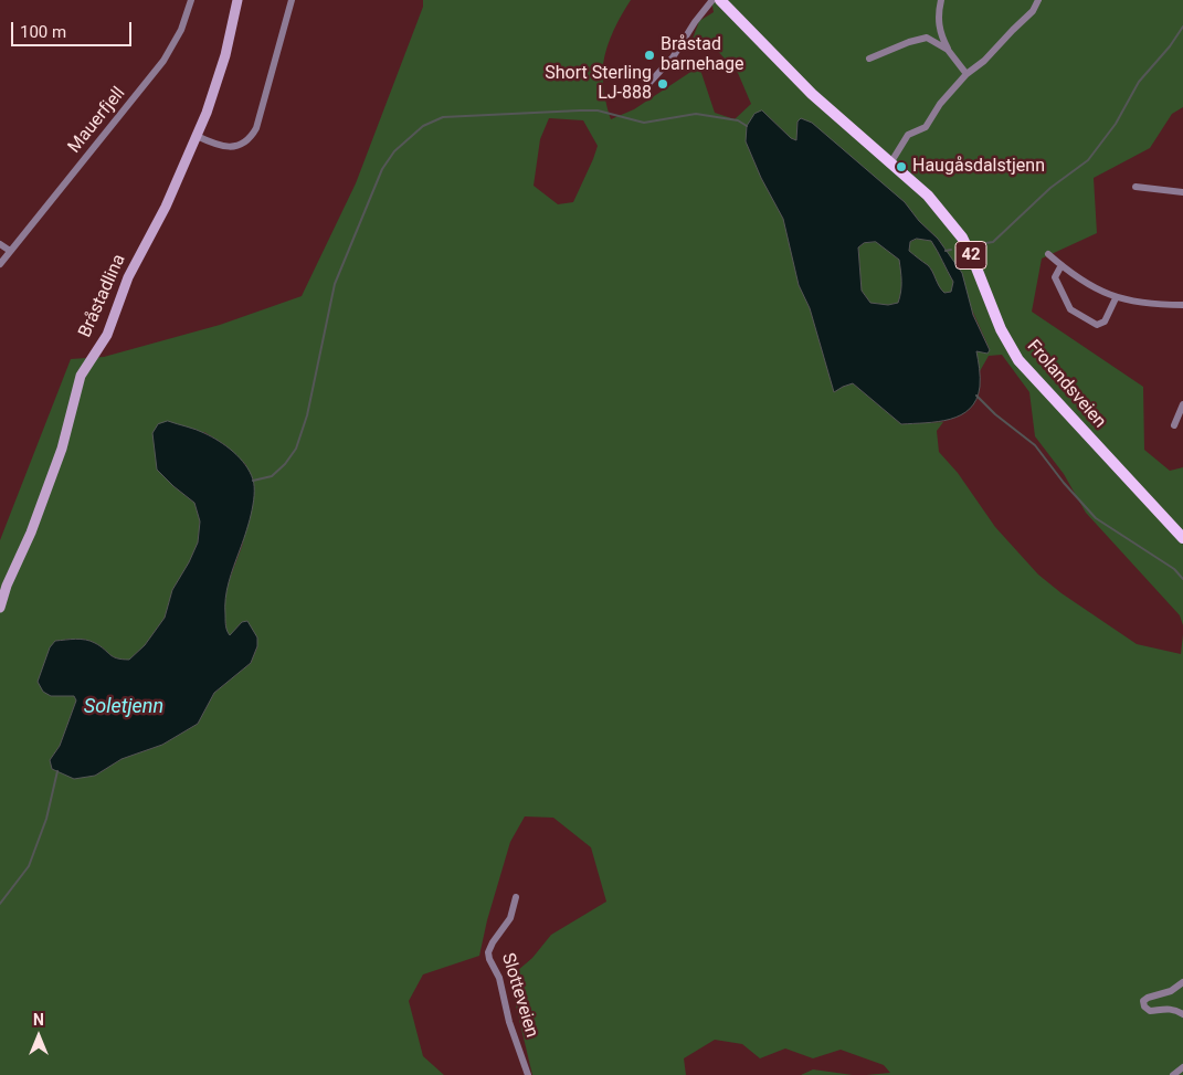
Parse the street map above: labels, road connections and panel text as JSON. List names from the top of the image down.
{
  "streets": {
    "main road": ["42", "Bråstadlina", "Frolandsveien"],
    "street": ["Mauerfjell", "Slotteveien"]
  },
  "water": ["Soletjenn"],
  "places": ["Bråstad barnehage", "Short Sterling LJ-888", "Haugåsdalstjenn"],
  "scale_bar": "100 m",
  "north": "top"
}
